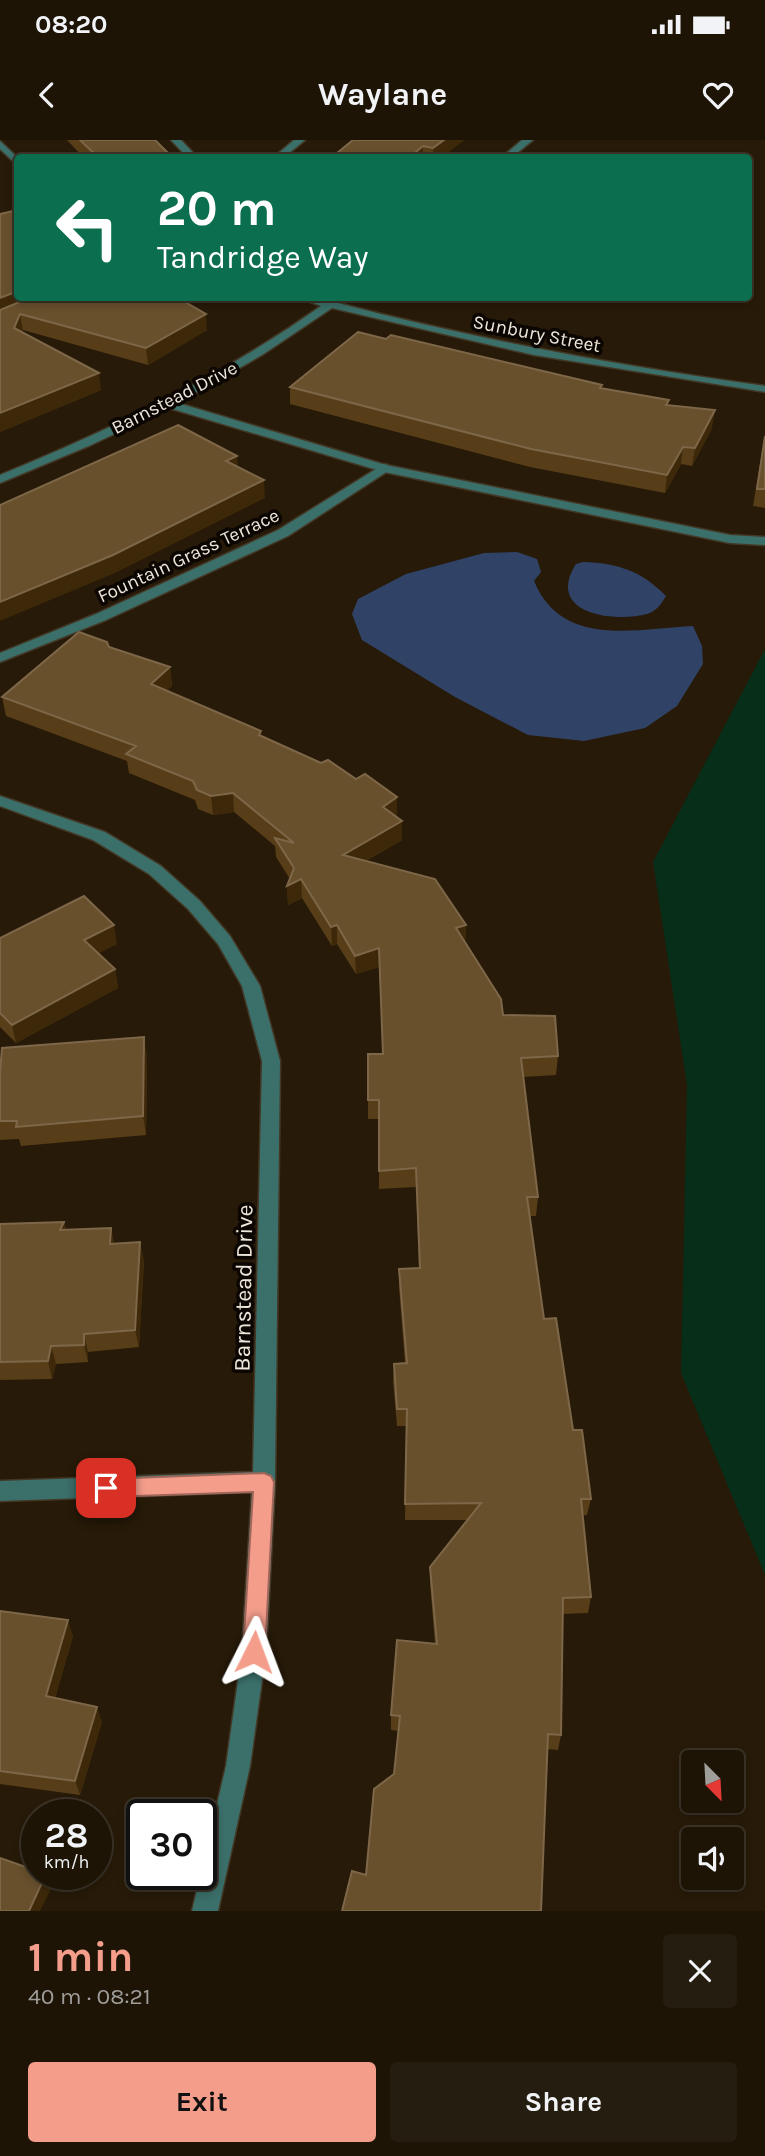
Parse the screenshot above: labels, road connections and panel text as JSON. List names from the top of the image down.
{
  "streets": {
    "street": ["Sunbury Street", "Barnstead Drive", "Fountain Grass Terrace"]
  },
  "crossings": [
    ["Sunbury Street", "Barnstead Drive"]
  ],
  "north": "bottom right",
  "page": {
    "status": "08:20",
    "header": "Waylane",
    "turn": ["20 m", "Tandridge Way"],
    "speed": "28 km/h",
    "limit": "30",
    "heading": ["1 min", "40 m · 08:21"],
    "buttons": ["Exit", "Share"]
  }
}
